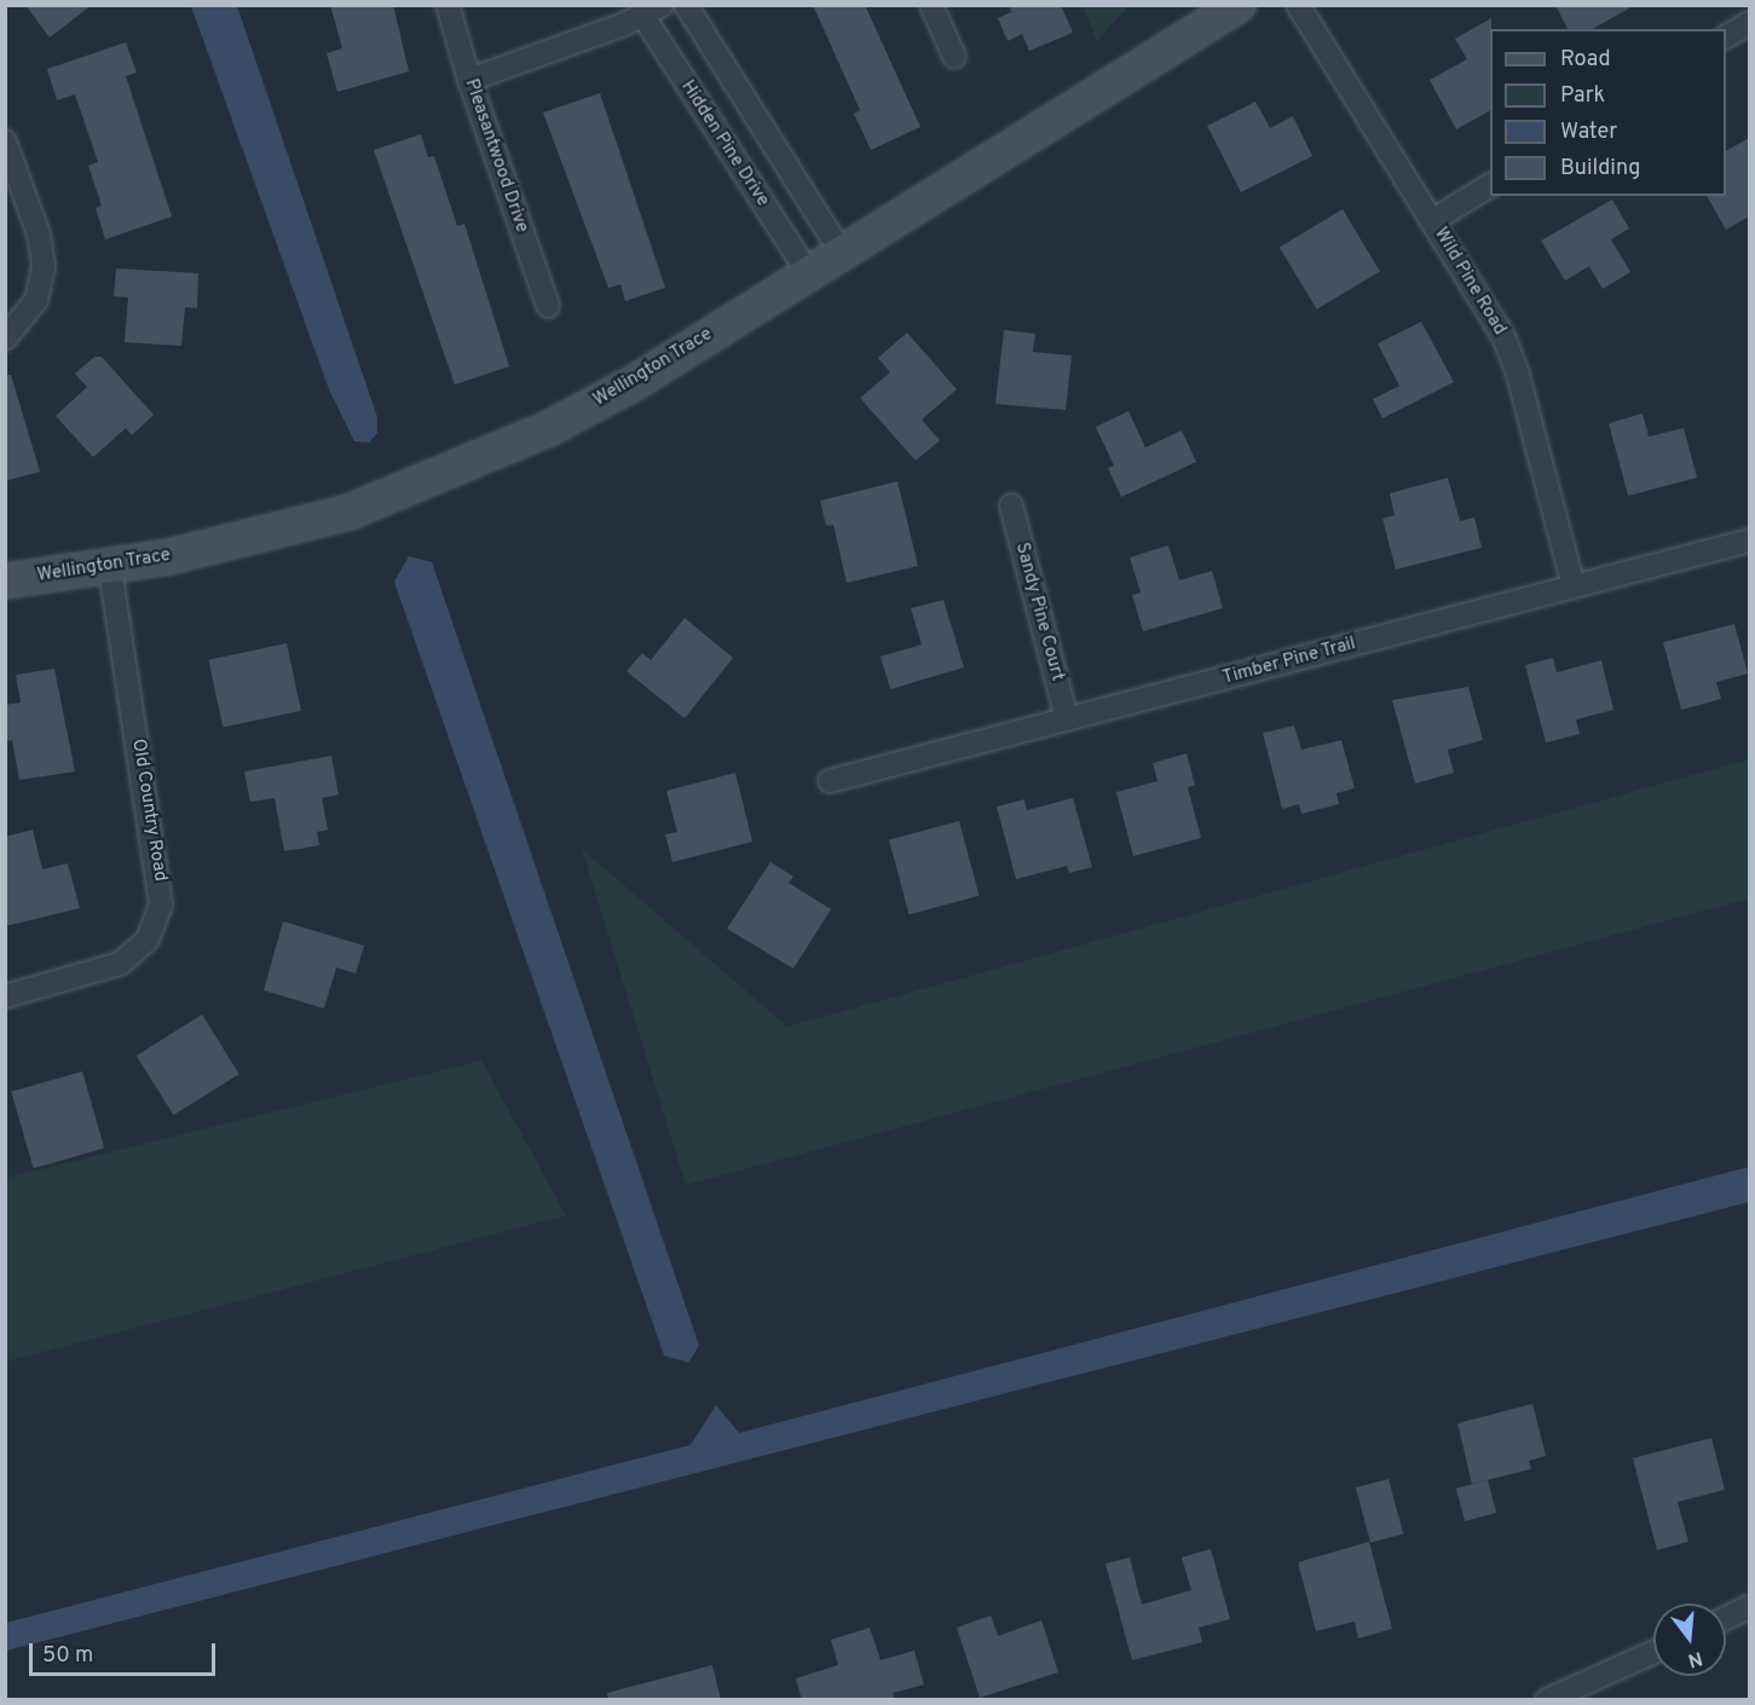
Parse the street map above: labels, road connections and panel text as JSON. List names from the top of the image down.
{
  "streets": {
    "street": [
      "Hidden Pine Drive",
      "Pleasantwood Drive",
      "Wild Pine Road",
      "Wellington Trace",
      "Sandy Pine Court",
      "Timber Pine Trail",
      "Old Country Road"
    ]
  },
  "crossings": [
    ["Hidden Pine Drive", "Wellington Trace"],
    ["Wild Pine Road", "Timber Pine Trail"],
    ["Wellington Trace", "Old Country Road"],
    ["Sandy Pine Court", "Timber Pine Trail"]
  ],
  "legend": [
    "Road",
    "Park",
    "Water",
    "Building"
  ],
  "scale_bar": "50 m",
  "north": "bottom"
}
